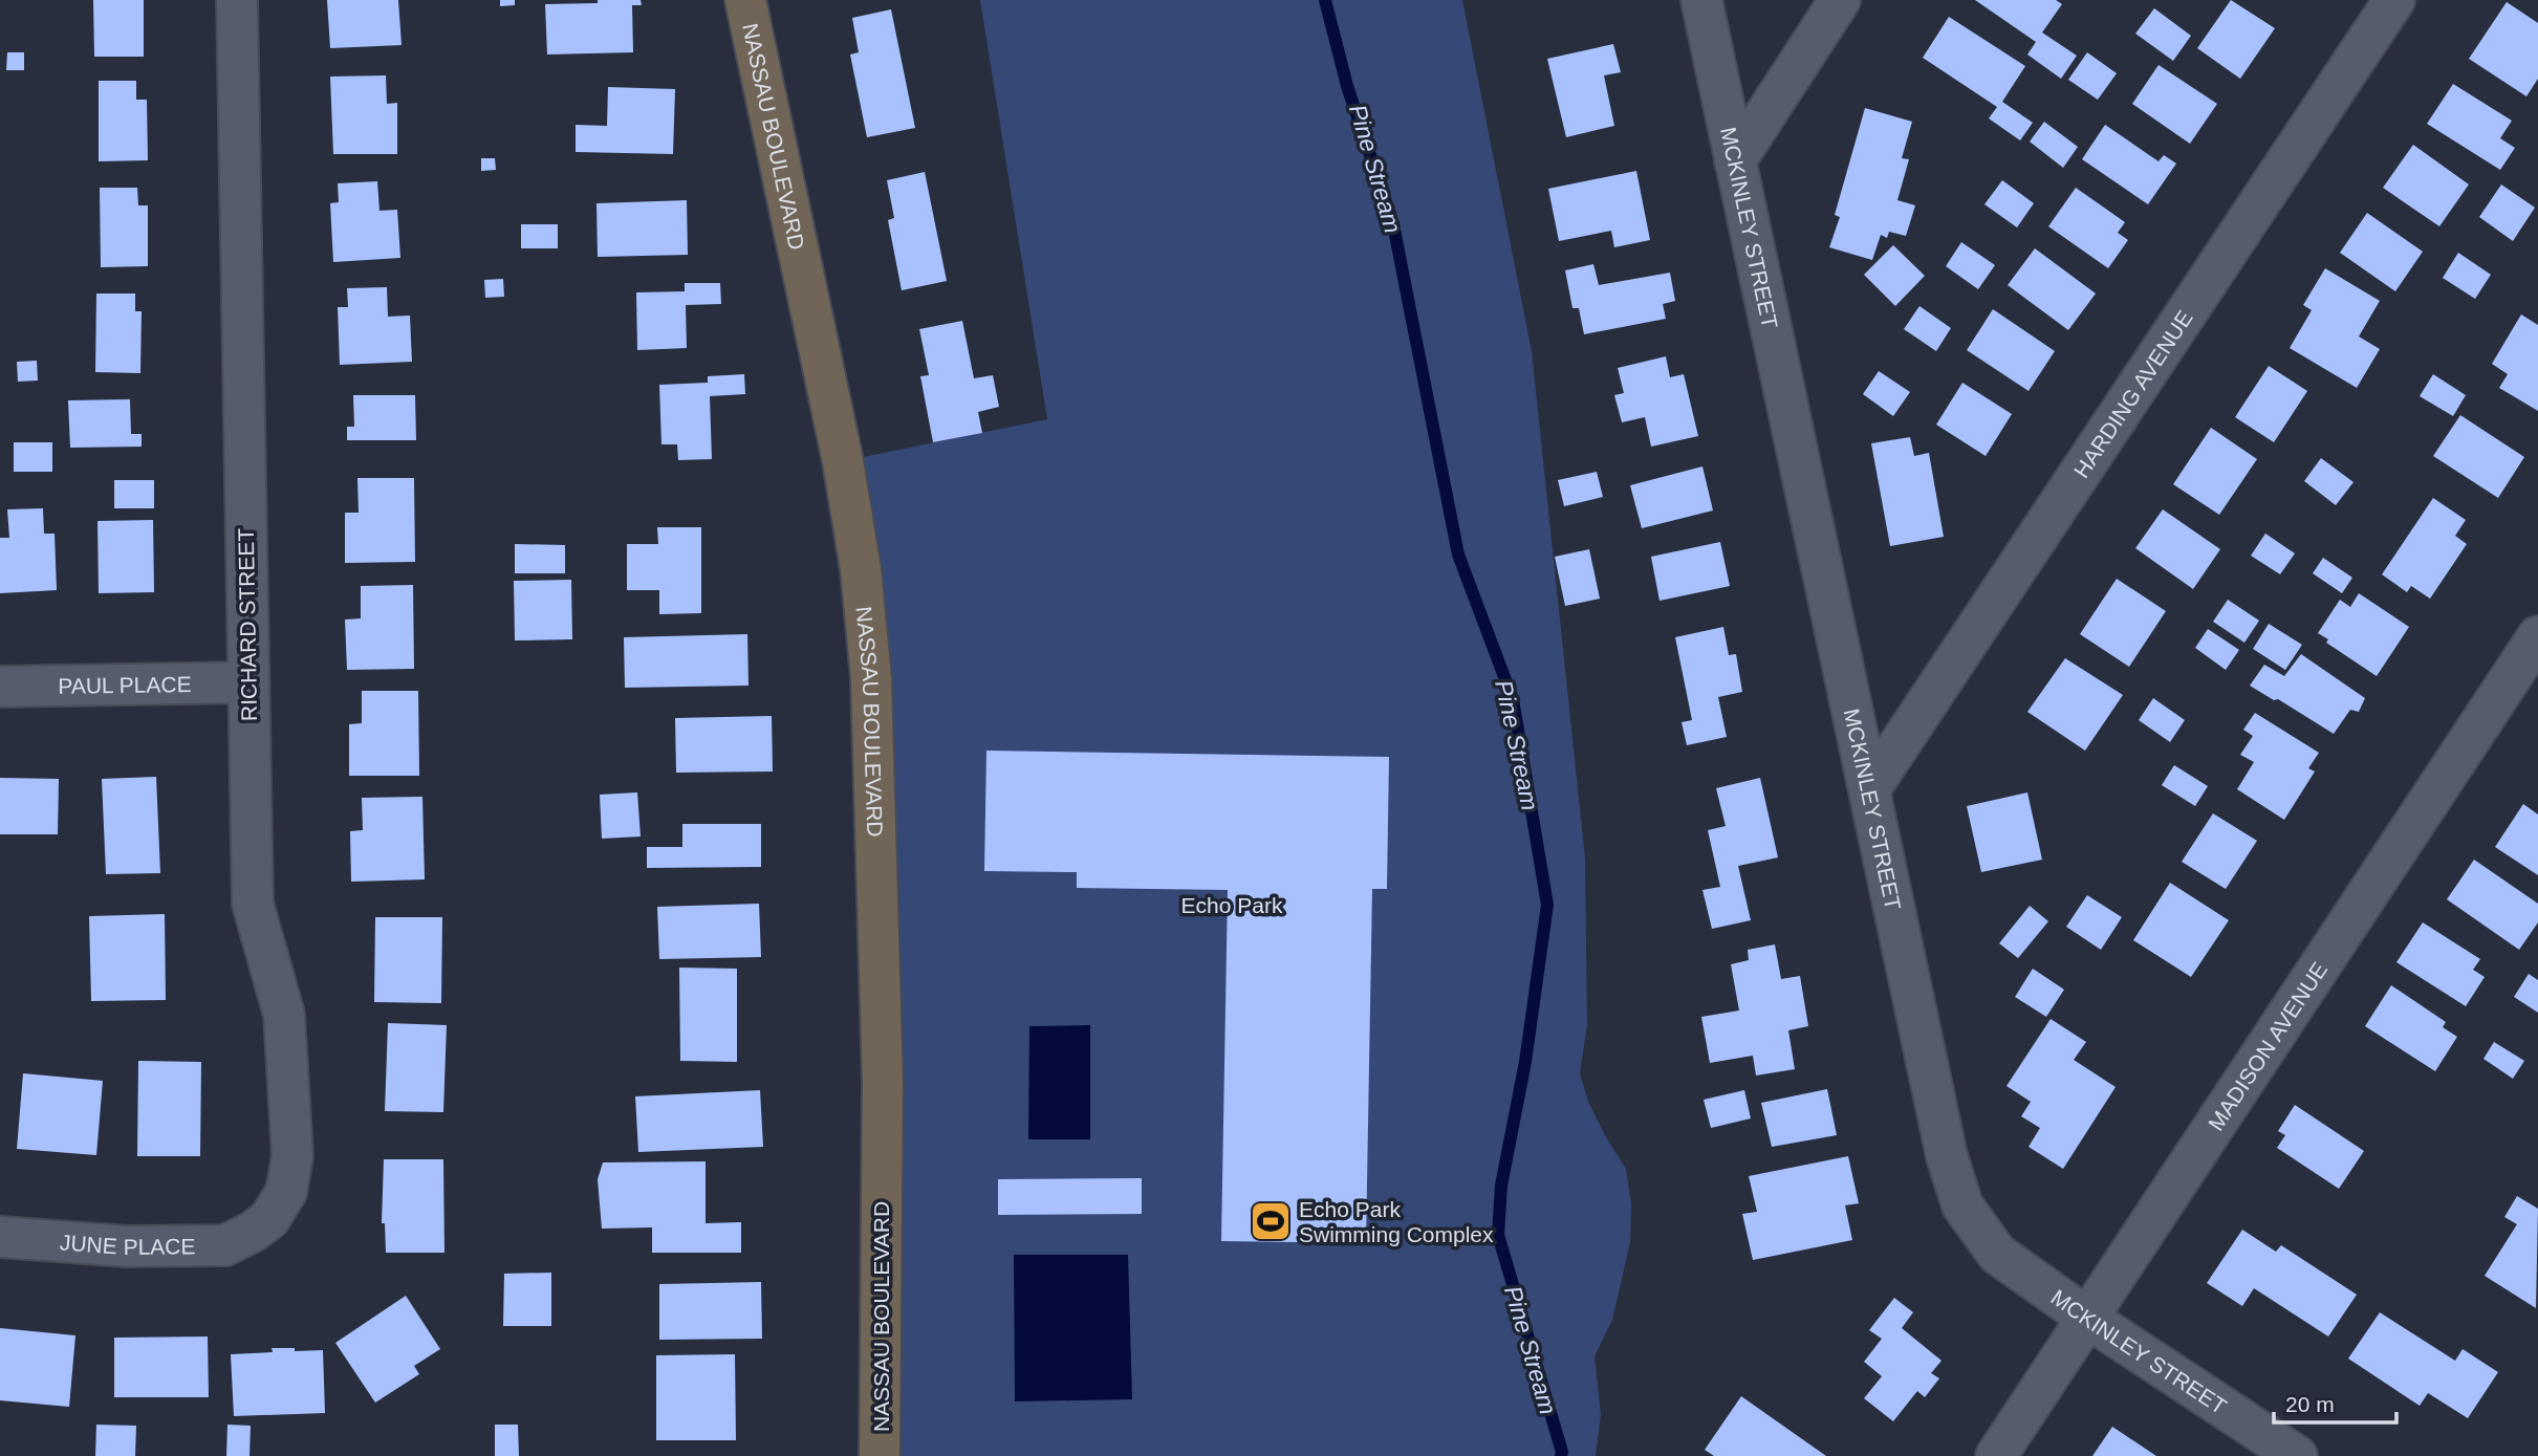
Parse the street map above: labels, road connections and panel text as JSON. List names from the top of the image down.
{
  "streets": {
    "main road": ["NASSAU BOULEVARD"],
    "street": [
      "MCKINLEY STREET",
      "HARDING AVENUE",
      "RICHARD STREET",
      "PAUL PLACE",
      "MADISON AVENUE",
      "JUNE PLACE"
    ]
  },
  "crossings": [
    ["MCKINLEY STREET", "HARDING AVENUE"],
    ["MCKINLEY STREET", "MADISON AVENUE"],
    ["RICHARD STREET", "PAUL PLACE"],
    ["RICHARD STREET", "JUNE PLACE"]
  ],
  "water": ["Pine Stream"],
  "parks": ["Echo Park"],
  "places": {
    "sports": ["Echo Park Swimming Complex"]
  },
  "scale_bar": "20 m"
}
